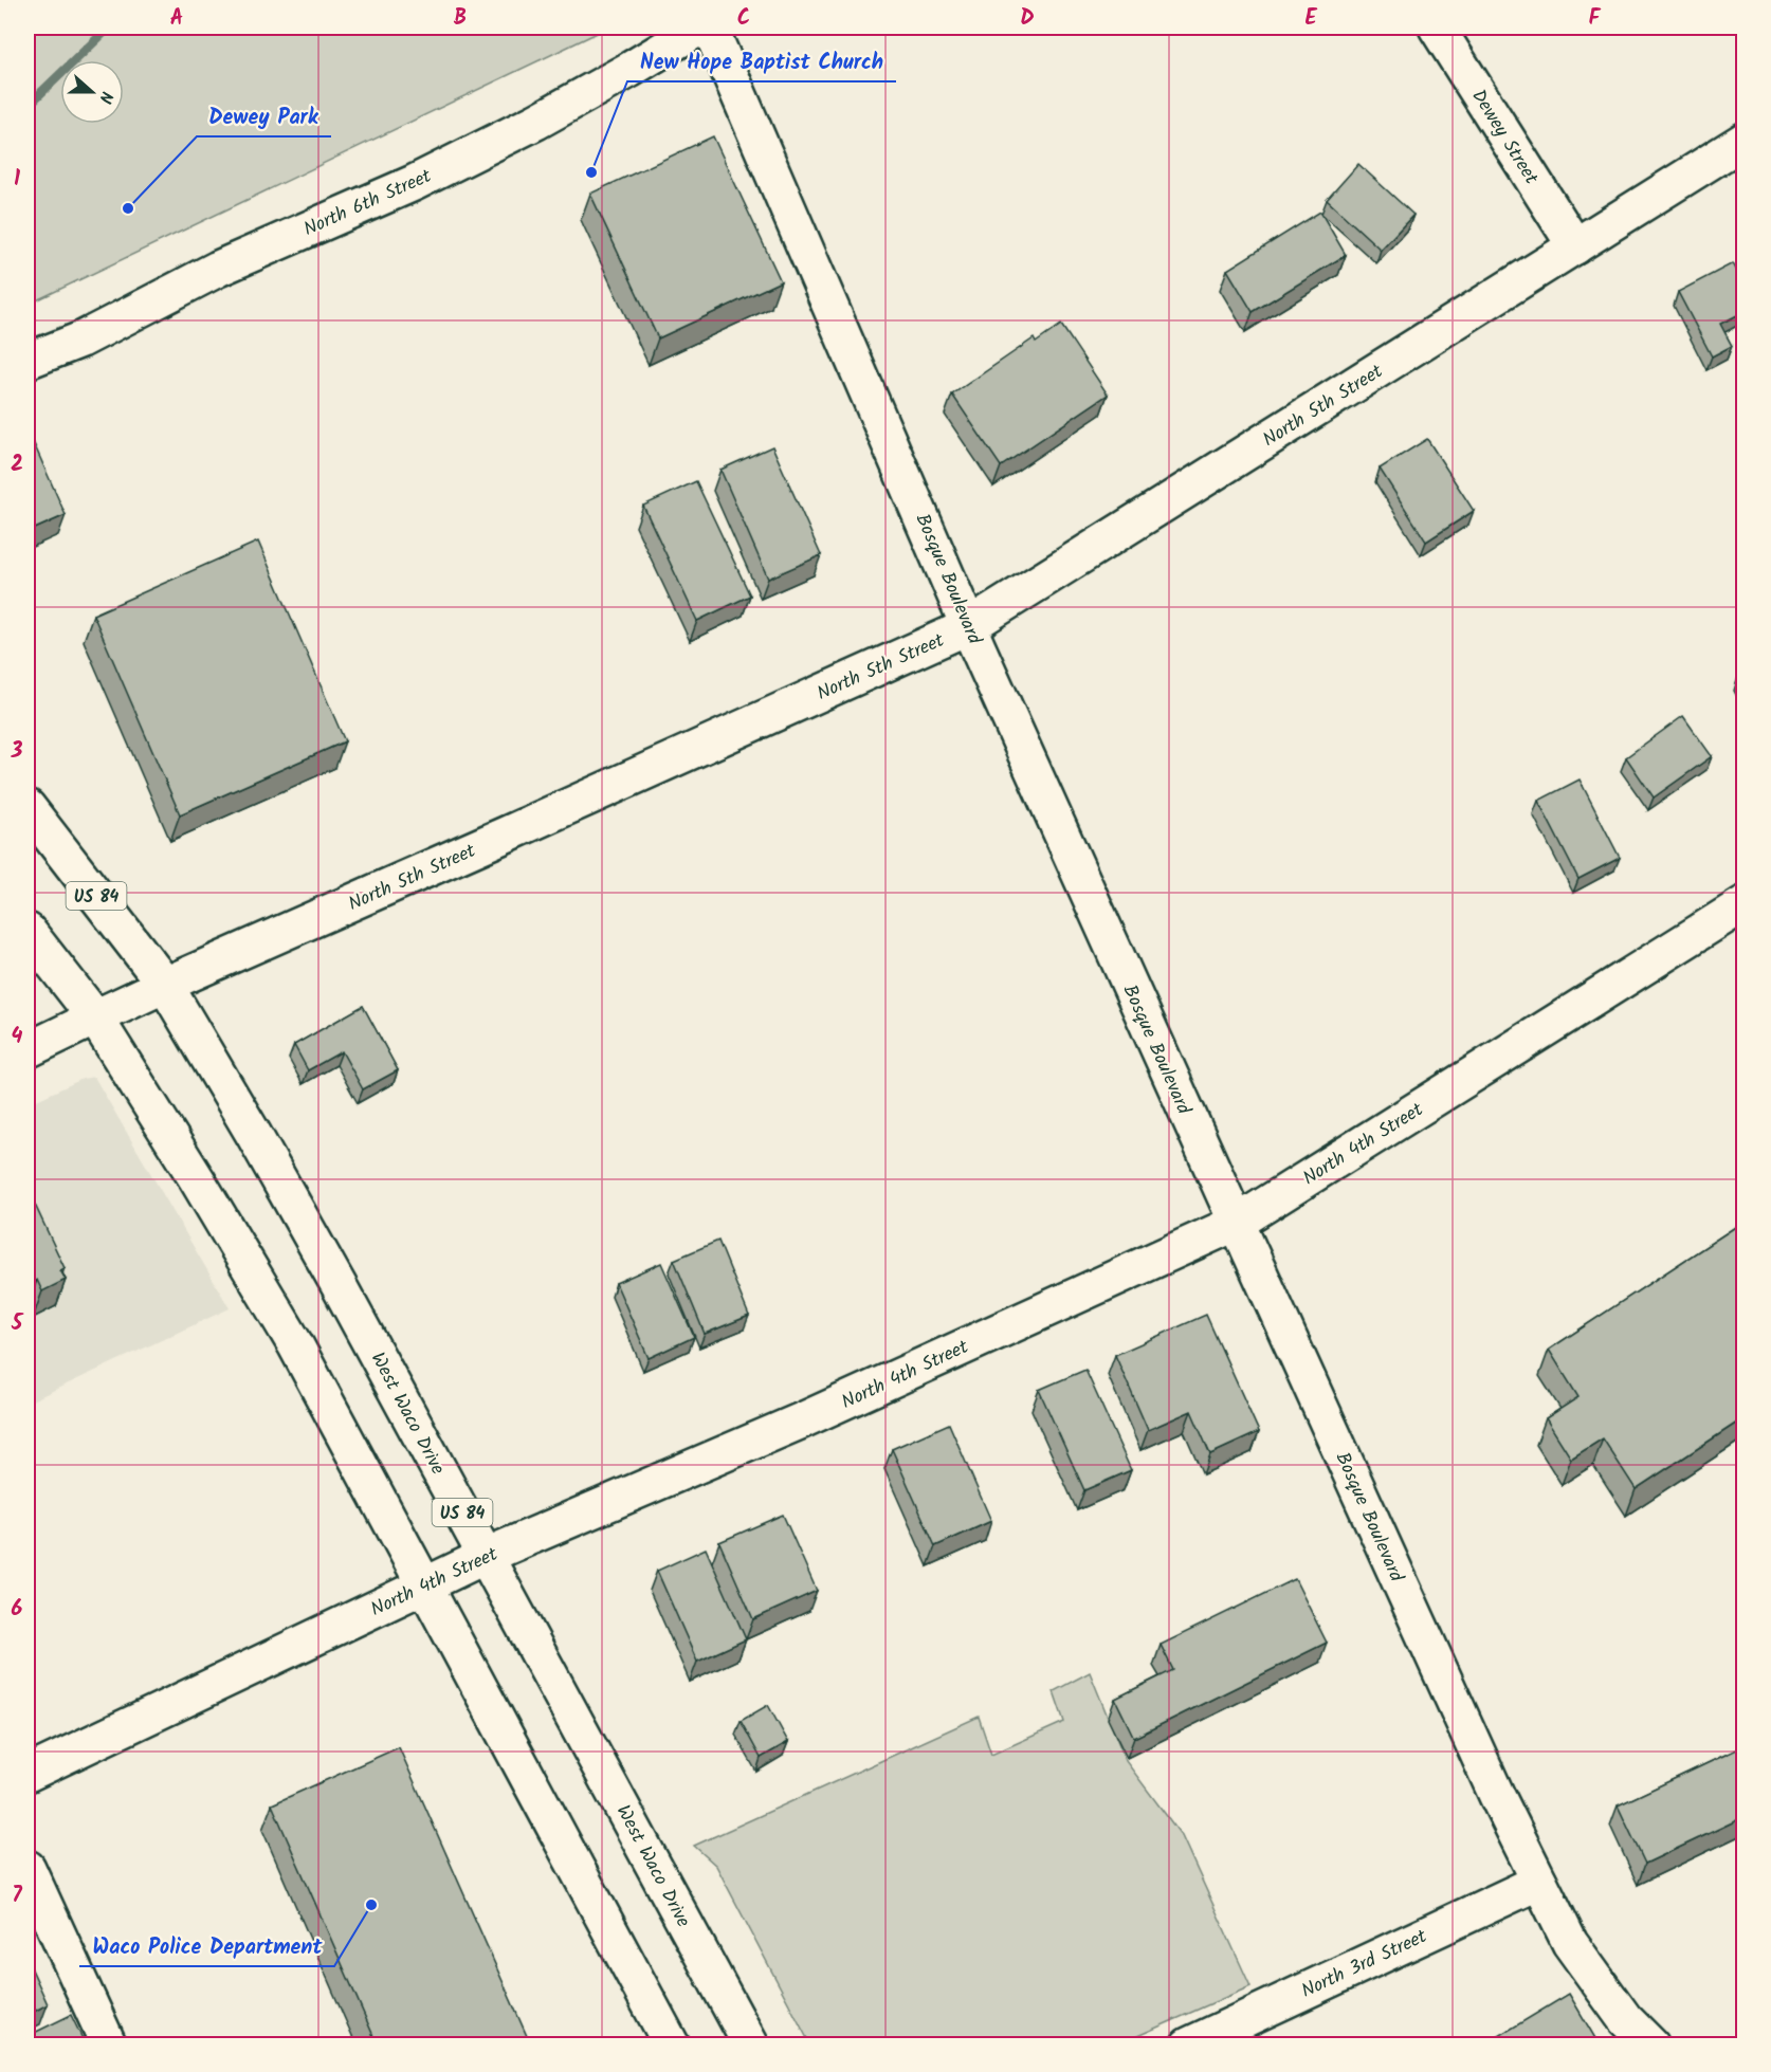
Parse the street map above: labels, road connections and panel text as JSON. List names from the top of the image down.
{
  "streets": {
    "main road": [
      "Dewey Street",
      "North 6th Street",
      "North 5th Street",
      "Bosque Boulevard",
      "US 84",
      "North 4th Street",
      "West Waco Drive",
      "North 3rd Street"
    ]
  },
  "crossings": [
    ["Dewey Street", "North 5th Street"],
    ["North 5th Street", "Bosque Boulevard"],
    ["North 5th Street", "West Waco Drive"],
    ["Bosque Boulevard", "North 4th Street"],
    ["Bosque Boulevard", "North 3rd Street"],
    ["North 4th Street", "West Waco Drive"]
  ],
  "places": ["New Hope Baptist Church", "Dewey Park", "Waco Police Department"],
  "north": "right",
  "grid": {
    "columns": [
      "A",
      "B",
      "C",
      "D",
      "E",
      "F"
    ],
    "rows": [
      "1",
      "2",
      "3",
      "4",
      "5",
      "6",
      "7"
    ]
  }
}
